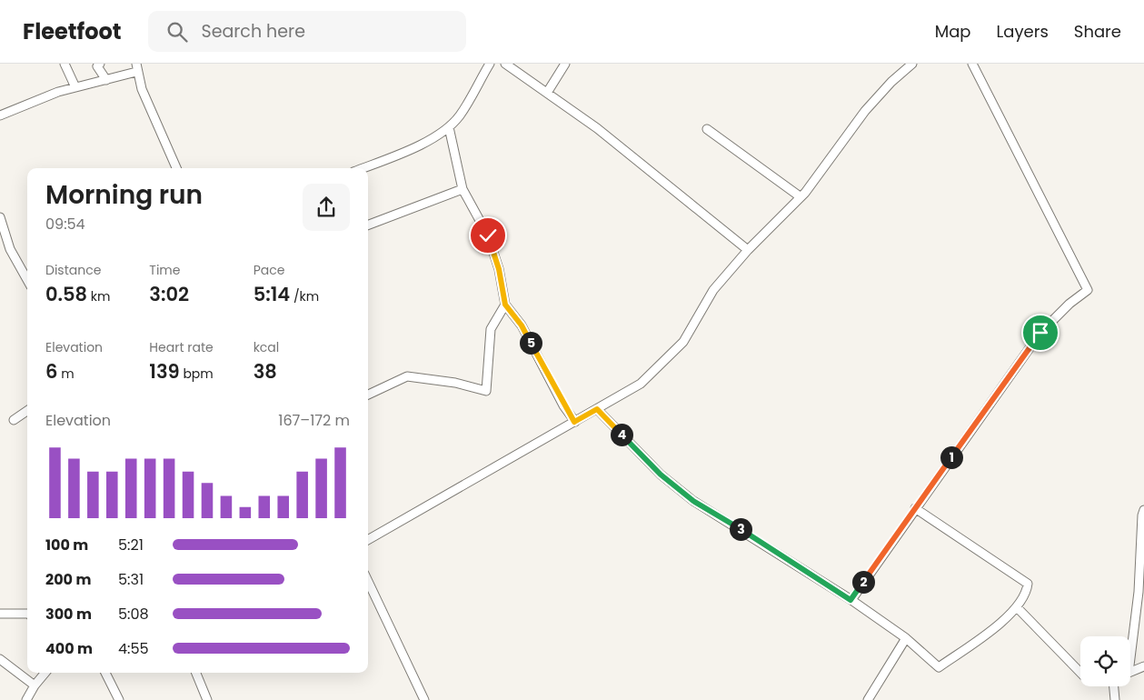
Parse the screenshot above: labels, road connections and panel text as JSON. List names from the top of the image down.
{
  "page": {
    "header": "Fleetfoot",
    "search": "Search here",
    "nav": ["Map", "Layers", "Share"],
    "heading": ["Morning run", "09:54"],
    "stats": [
      ["Distance", "0.58 km"],
      ["Time", "3:02"],
      ["Pace", "5:14 /km"],
      ["Elevation", "6 m"],
      ["Heart rate", "139 bpm"],
      ["kcal", "38"]
    ],
    "pins": [
      "5",
      "4",
      "1",
      "3",
      "2"
    ],
    "chart": ["Elevation", "167–172 m"],
    "list": [
      {
        "name": "100 m",
        "note": "5:21"
      },
      {
        "name": "200 m",
        "note": "5:31"
      },
      {
        "name": "300 m",
        "note": "5:08"
      },
      {
        "name": "400 m",
        "note": "4:55"
      }
    ]
  }
}
